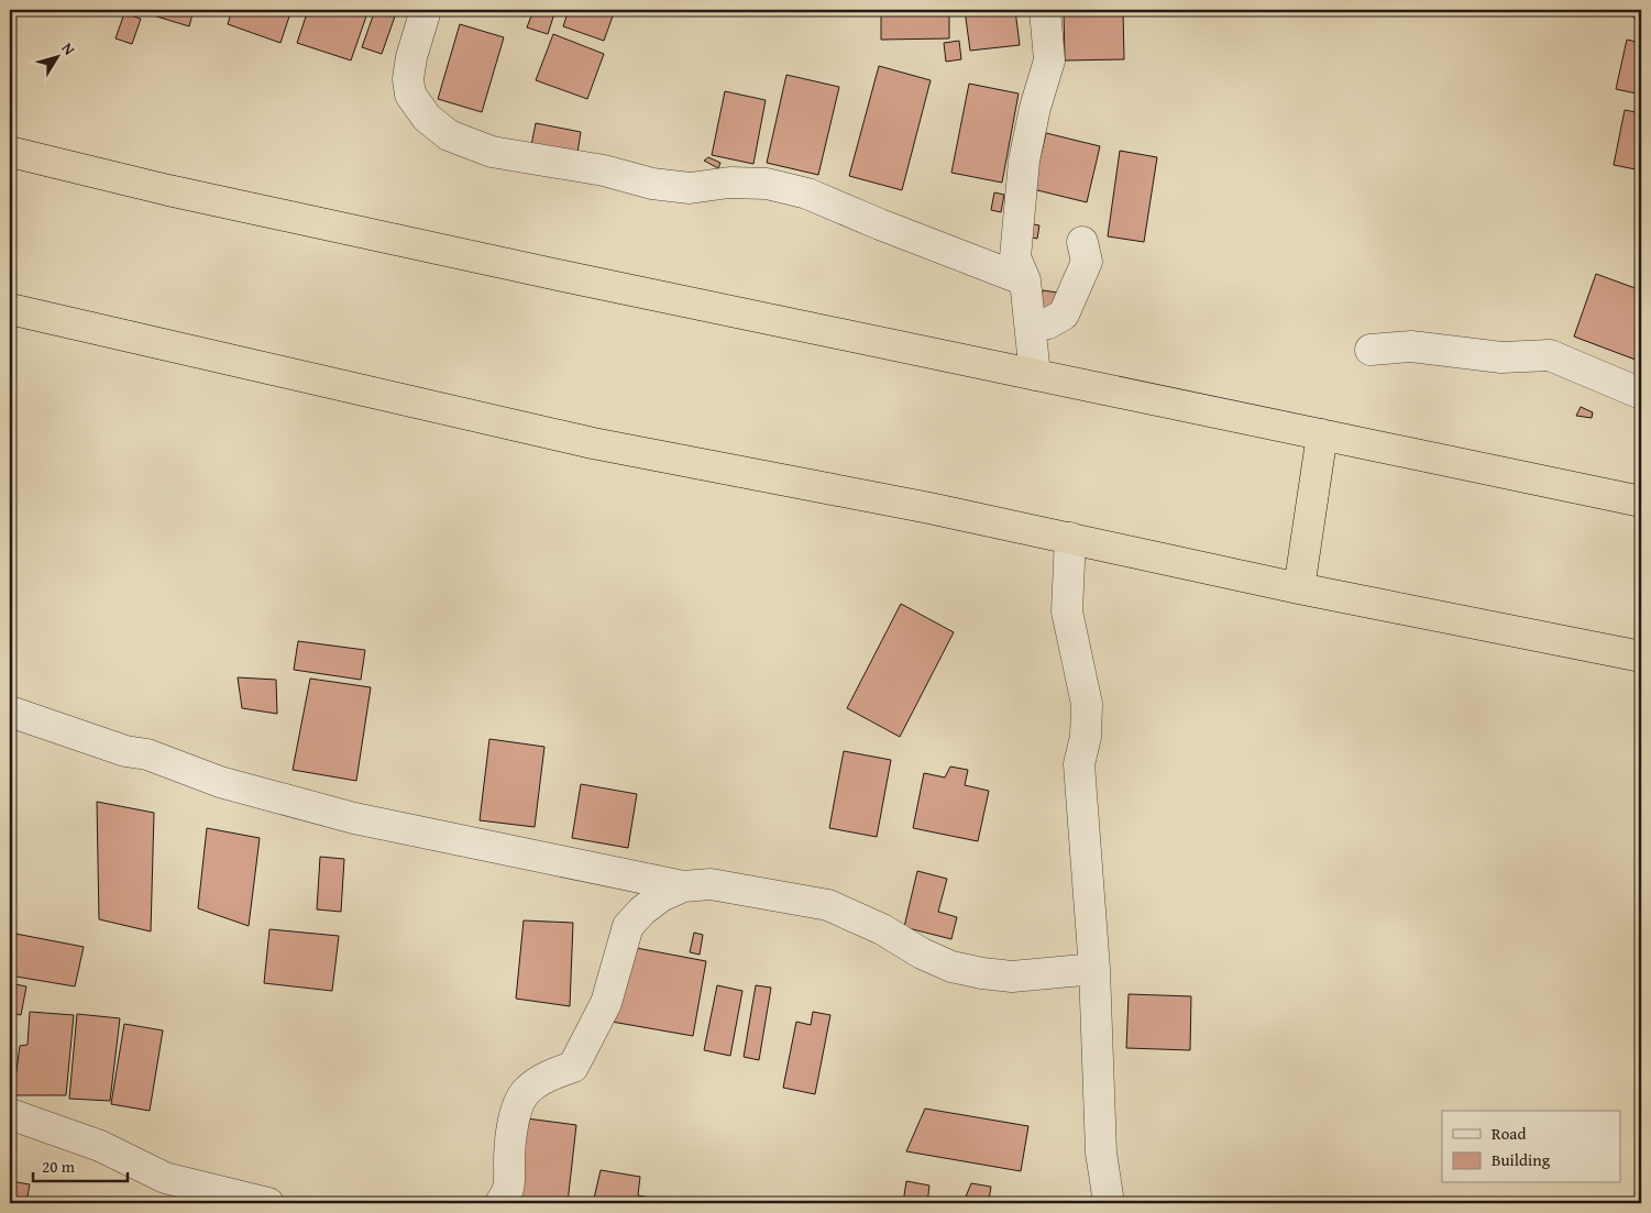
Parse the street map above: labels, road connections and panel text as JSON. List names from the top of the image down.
{
  "legend": ["Road", "Building"],
  "scale_bar": "20 m",
  "north": "top right"
}
